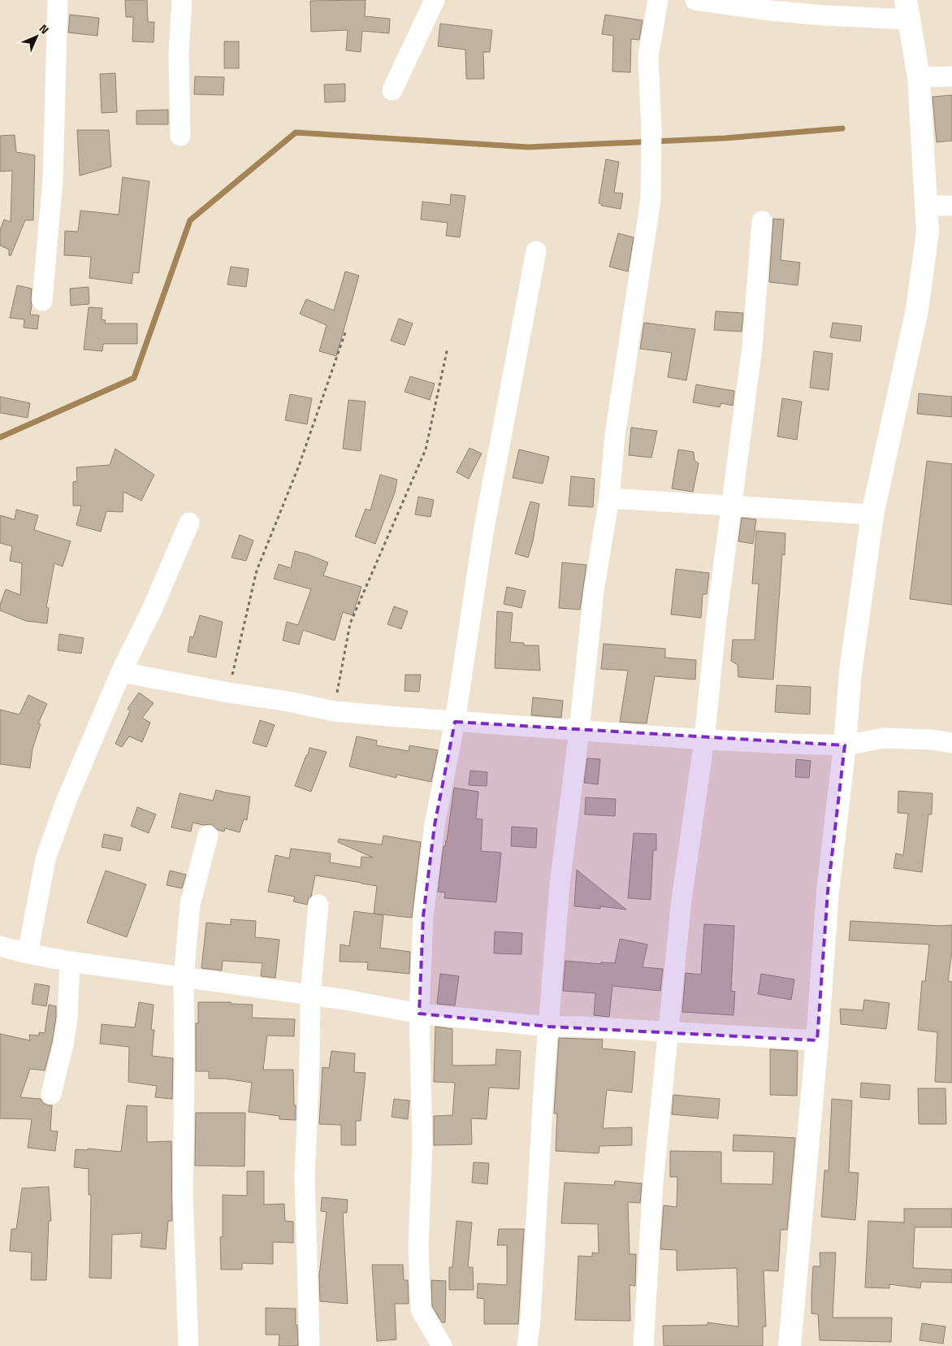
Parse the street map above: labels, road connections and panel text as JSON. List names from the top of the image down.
{
  "north": "top right"
}
